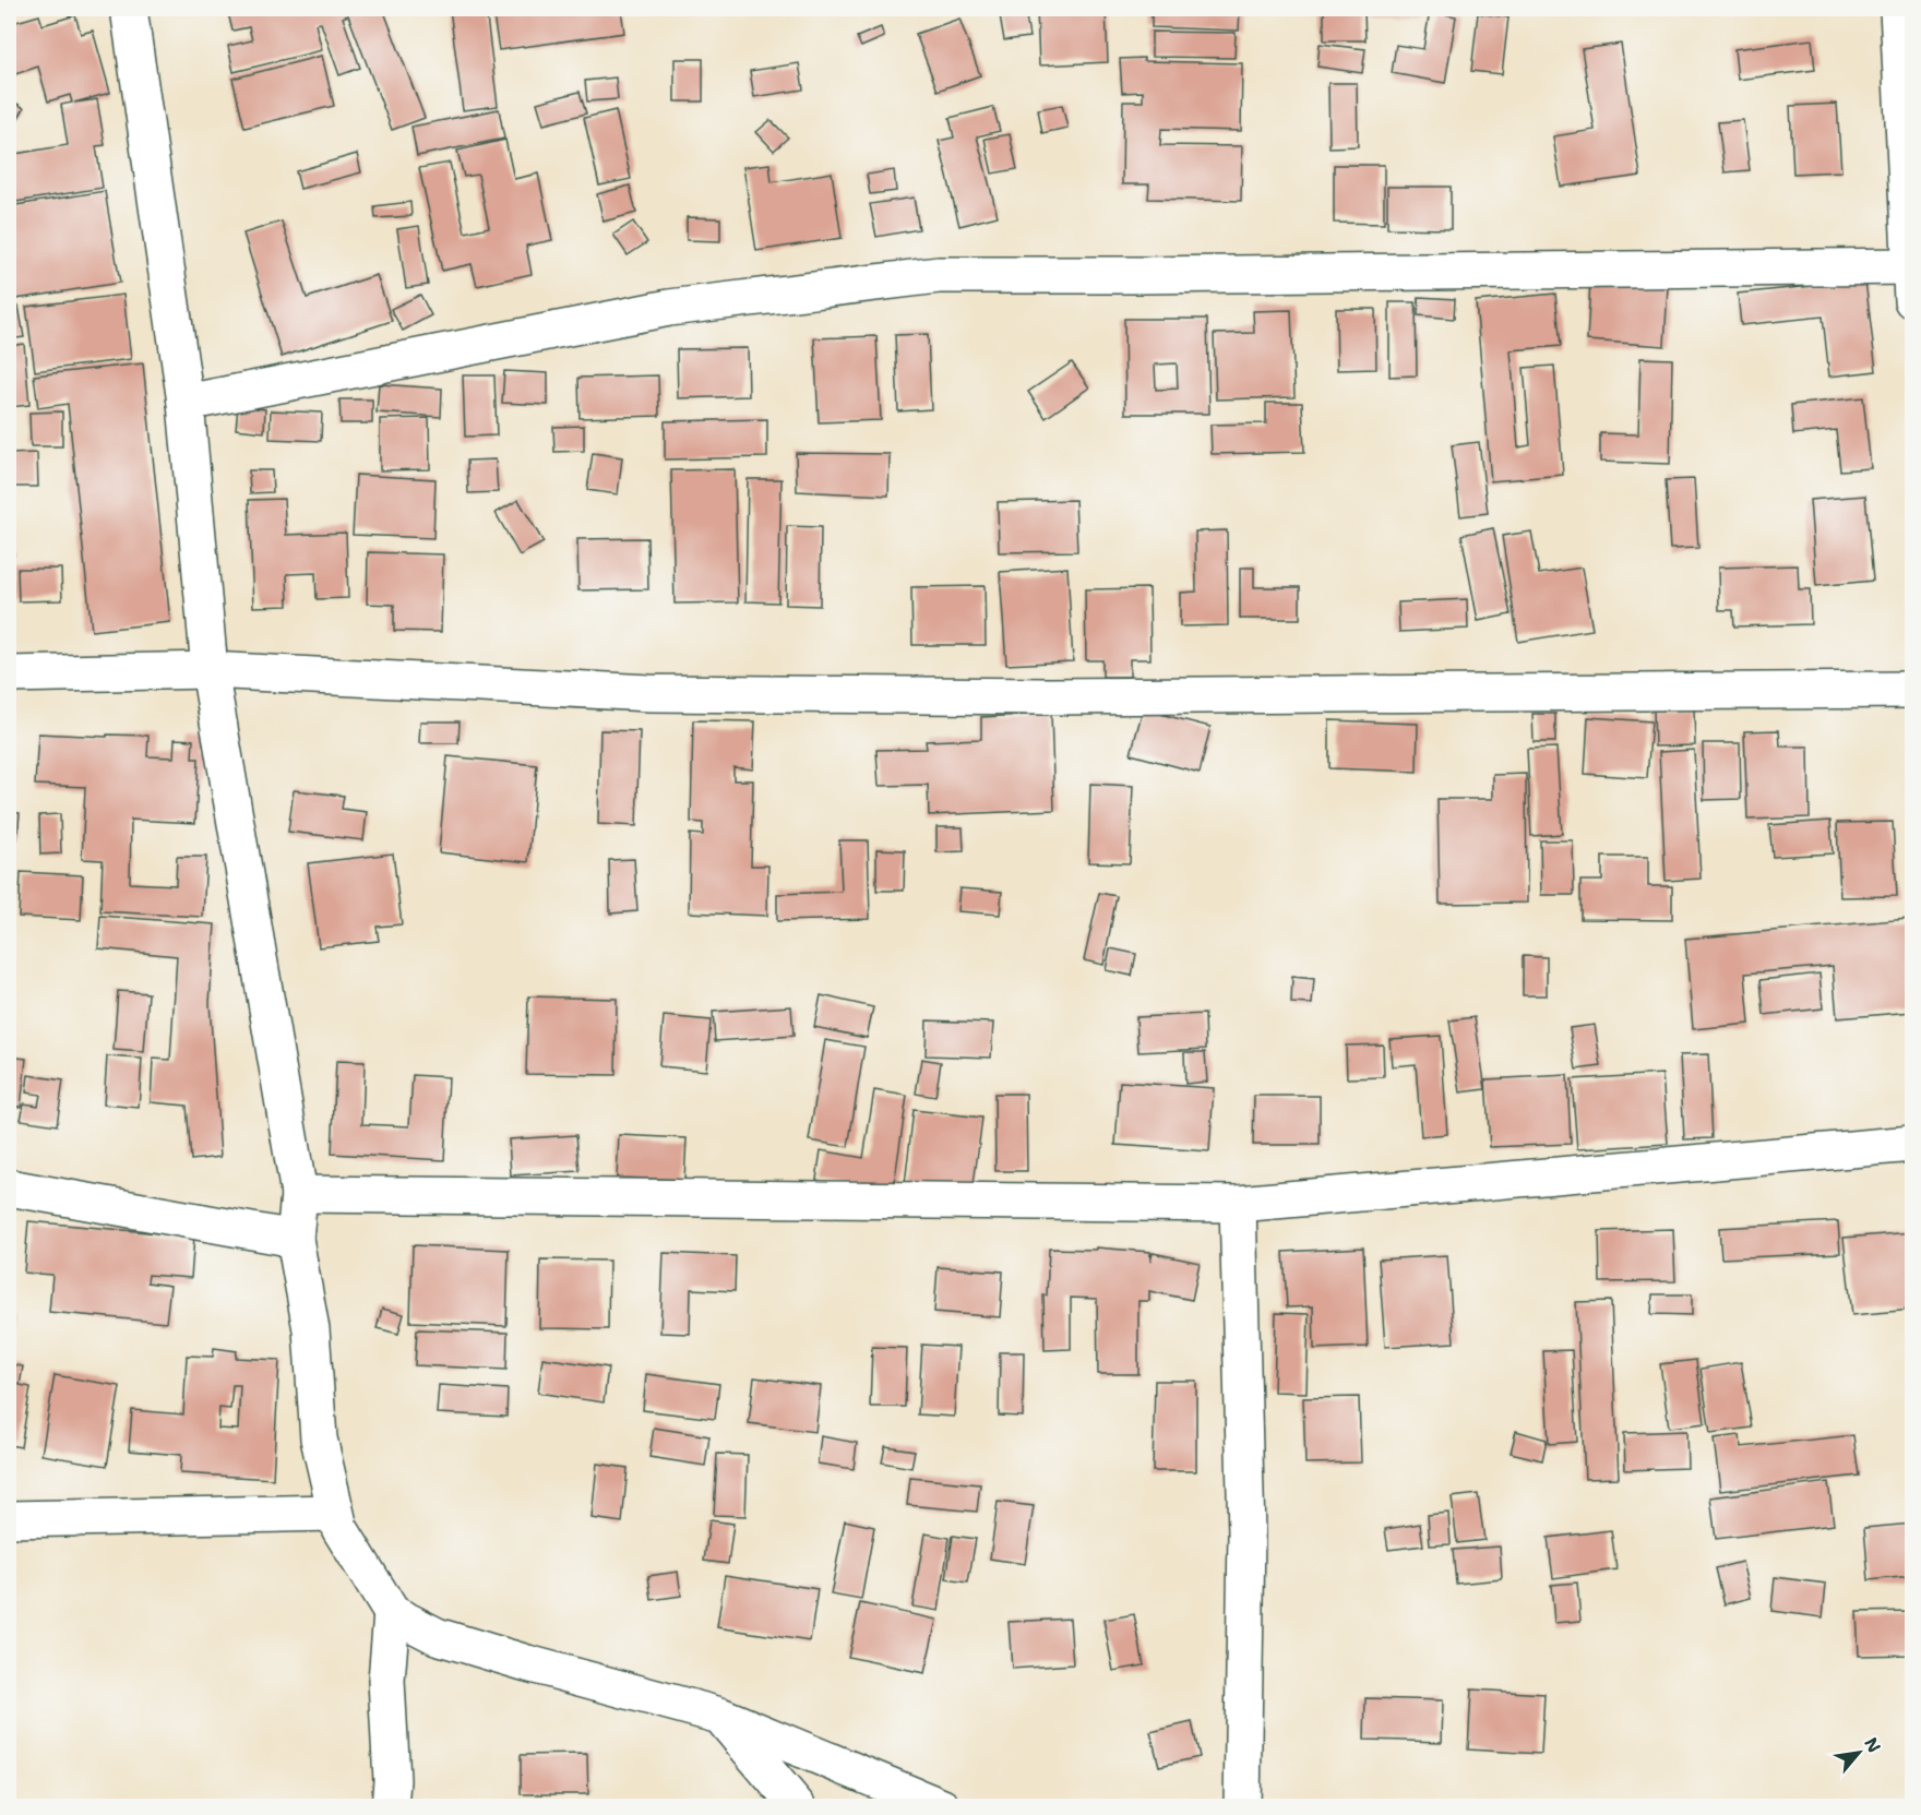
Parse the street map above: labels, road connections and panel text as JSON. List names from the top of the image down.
{
  "north": "top right"
}
